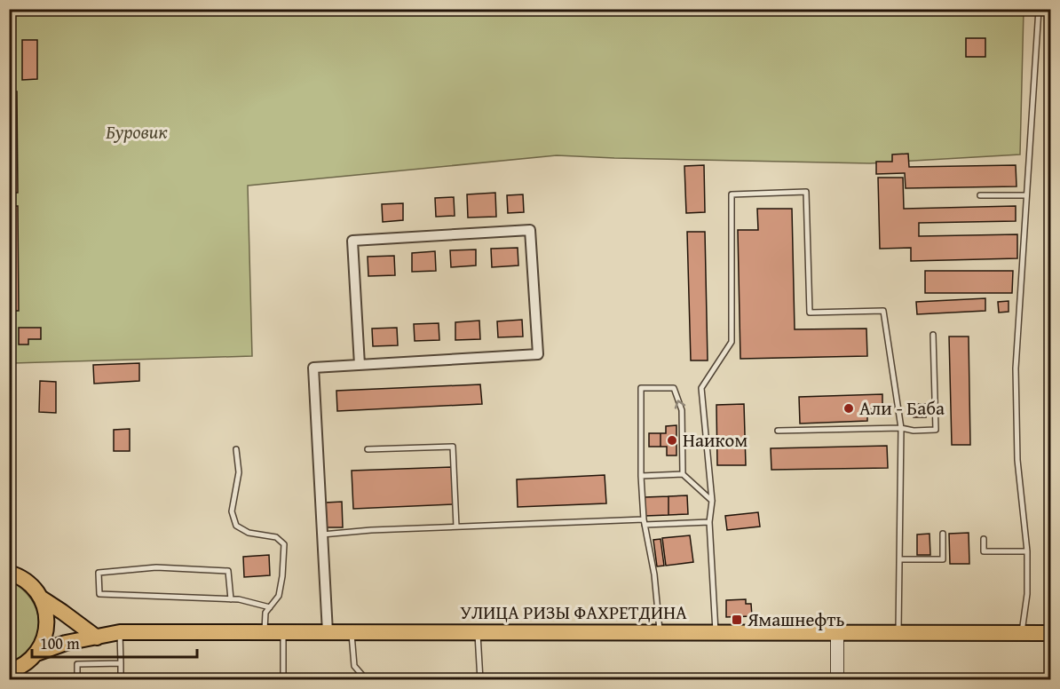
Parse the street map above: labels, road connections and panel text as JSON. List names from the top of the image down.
{
  "streets": {
    "main road": ["УЛИЦА РИЗЫ ФАХРЕТДИНА"]
  },
  "parks": ["Буровик"],
  "places": {
    "other": ["Али - Баба", "Наиком"],
    "transit": ["Ямашнефть"]
  },
  "scale_bar": "100 m"
}
